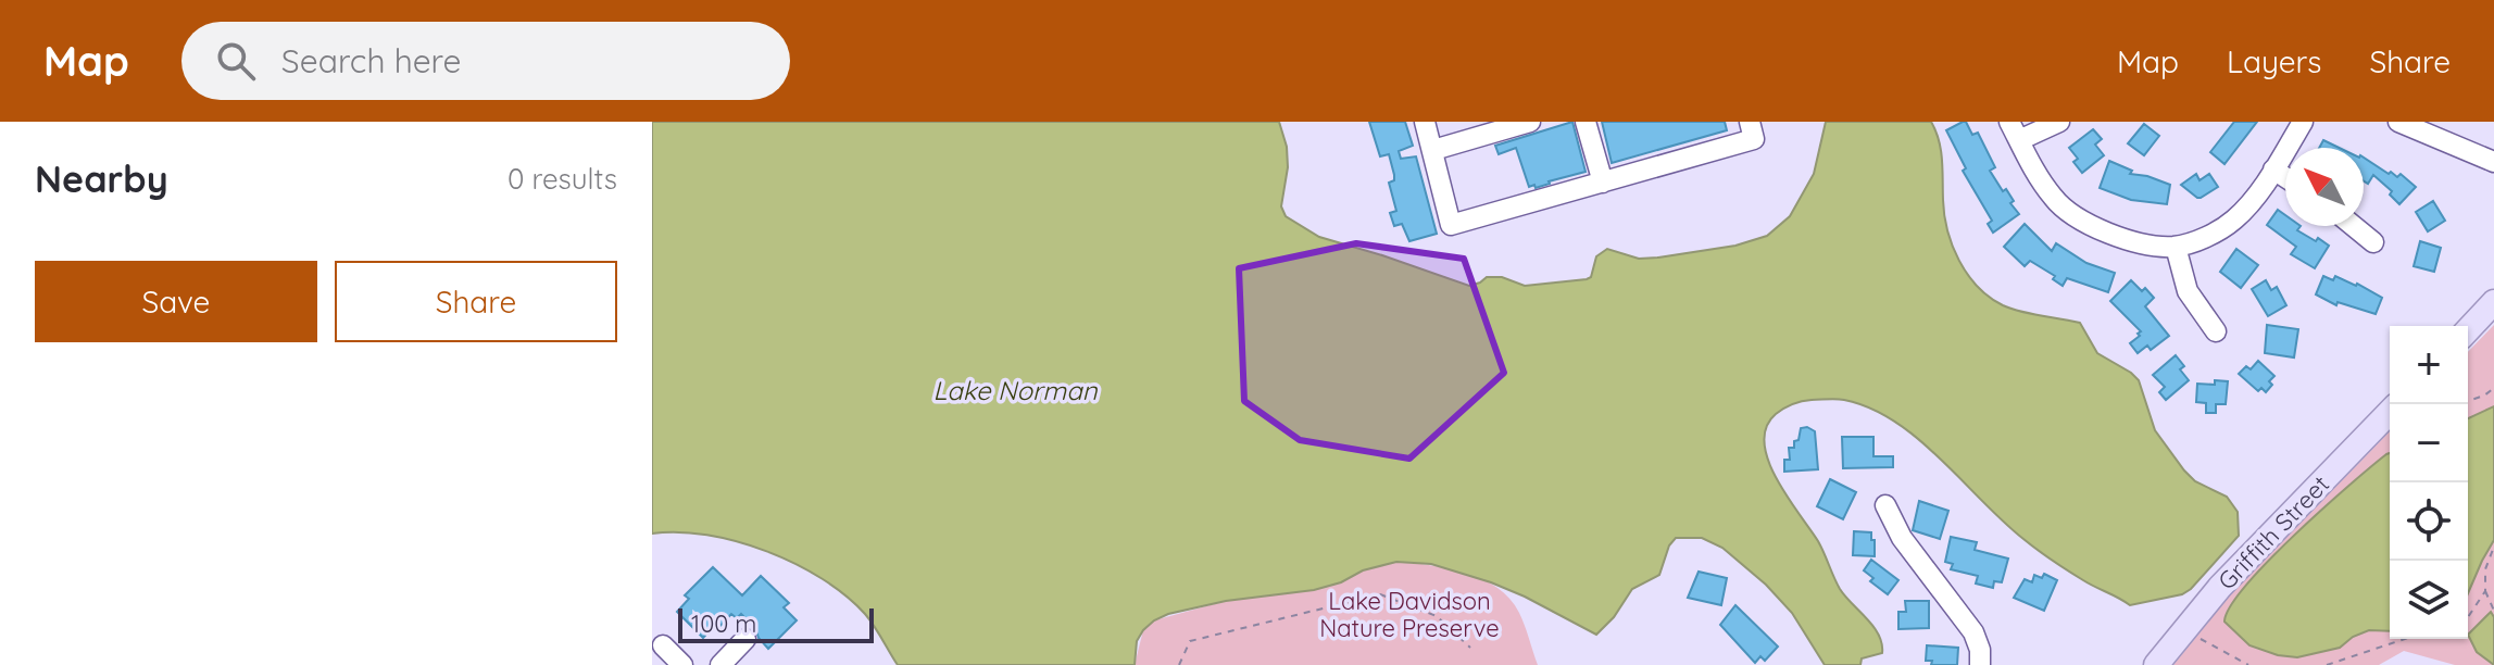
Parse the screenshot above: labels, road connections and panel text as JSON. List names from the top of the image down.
{
  "streets": {
    "main road": ["Griffith Street"]
  },
  "water": ["Lake Norman"],
  "parks": ["Lake Davidson Nature Preserve"],
  "scale_bar": "100 m",
  "north": "top left",
  "page": {
    "header": "Map",
    "search": "Search here",
    "nav": ["Map", "Layers", "Share"],
    "heading": ["Nearby", "0 results"],
    "buttons": ["Save", "Share"],
    "map_buttons": ["+", "−"],
    "scale": "100 m"
  }
}
